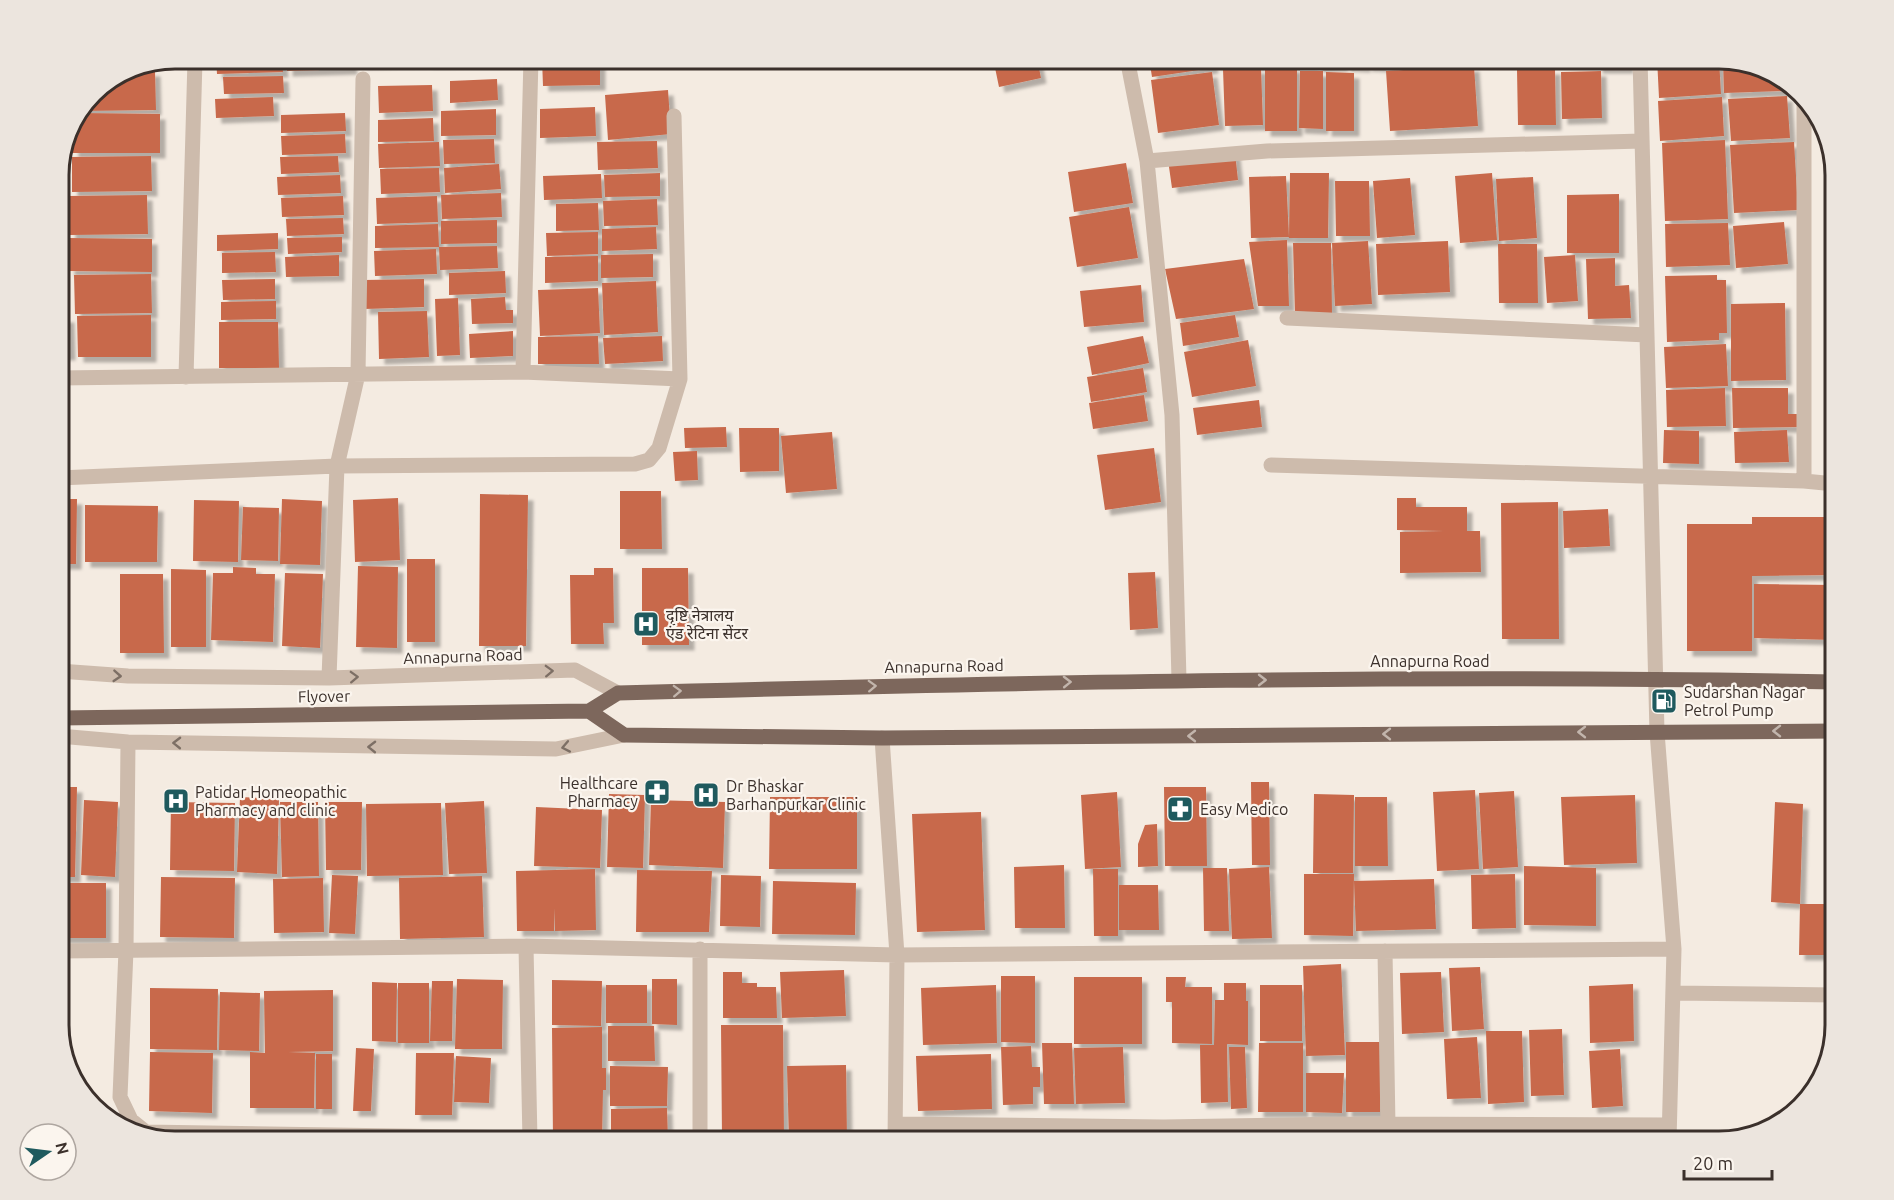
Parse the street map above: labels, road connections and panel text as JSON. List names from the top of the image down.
{
  "streets": {
    "main road": ["Annapurna Road", "Flyover"]
  },
  "places": {
    "hospital": ["दृष्टि नेत्रालय एंड रेटिना सेंटर", "Dr Bhaskar Barhanpurkar Clinic", "Patidar Homeopathic Pharmacy and clinic"],
    "fuel station": ["Sudarshan Nagar Petrol Pump"],
    "pharmacy": ["Healthcare Pharmacy", "Easy Medico"]
  },
  "scale_bar": "20 m",
  "north": "right"
}
